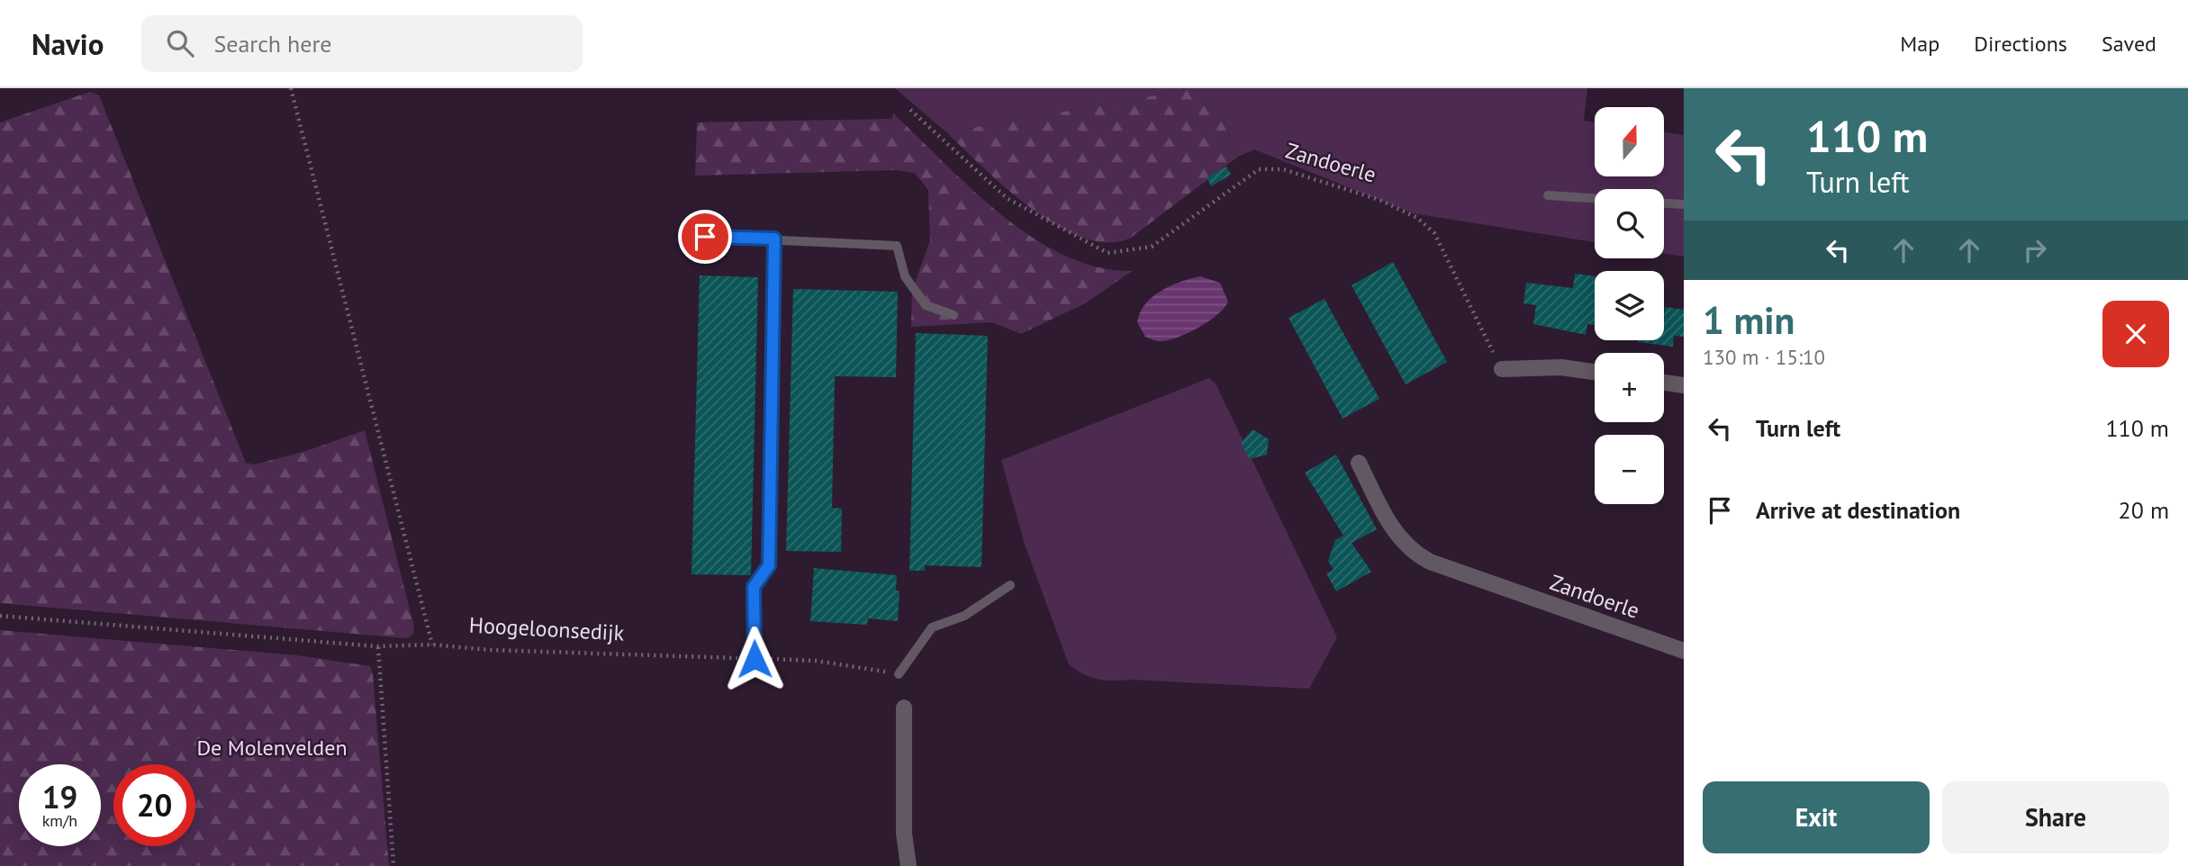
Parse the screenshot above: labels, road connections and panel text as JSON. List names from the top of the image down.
{
  "streets": {
    "street": ["Zandoerle"],
    "path": ["Hoogeloonsedijk"]
  },
  "parks": ["De Molenvelden"],
  "north": "top",
  "page": {
    "header": "Navio",
    "search": "Search here",
    "nav": ["Map", "Directions", "Saved"],
    "turn": ["110 m", "Turn left"],
    "map_buttons": ["+", "−"],
    "heading": ["1 min", "130 m · 15:10"],
    "list": [
      {
        "name": "Turn left",
        "value": "110 m"
      },
      {
        "name": "Arrive at destination",
        "value": "20 m"
      }
    ],
    "speed": "19 km/h",
    "limit": "20",
    "buttons": ["Exit", "Share"]
  }
}
